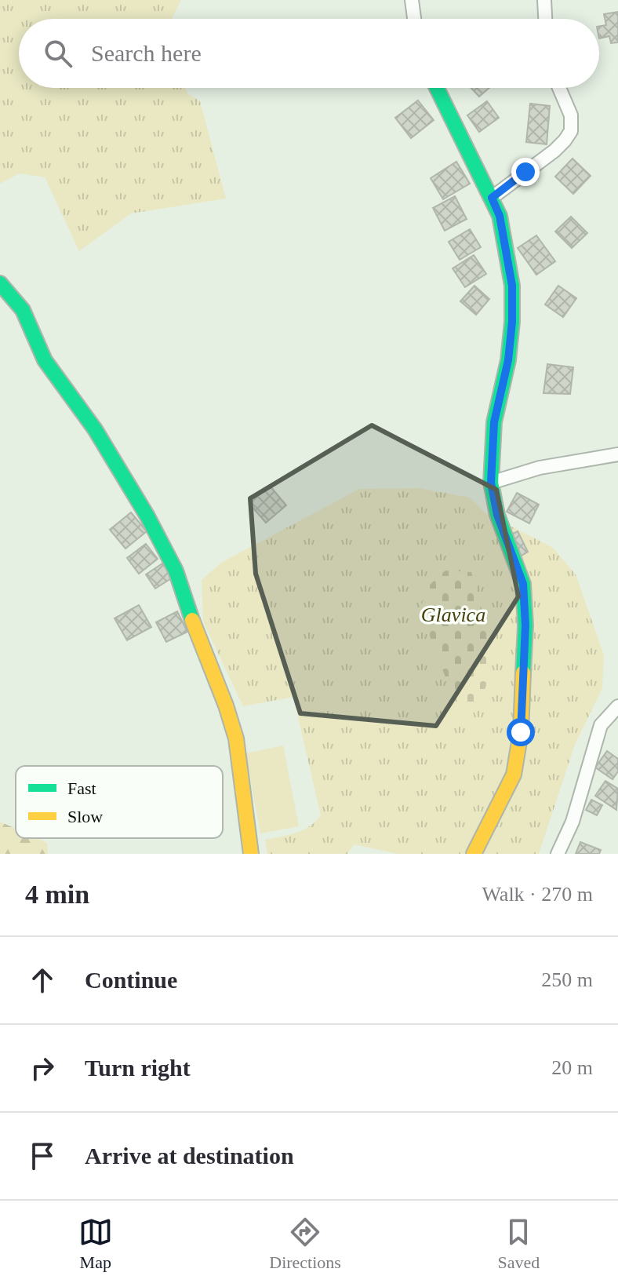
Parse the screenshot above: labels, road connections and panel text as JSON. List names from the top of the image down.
{
  "parks": ["Glavica"],
  "legend": ["Fast", "Slow"],
  "page": {
    "search": "Search here",
    "heading": ["4 min", "Walk · 270 m"],
    "list": [
      ["Continue", "250 m"],
      ["Turn right", "20 m"],
      "Arrive at destination"
    ],
    "nav": ["Map", "Directions", "Saved"]
  }
}
